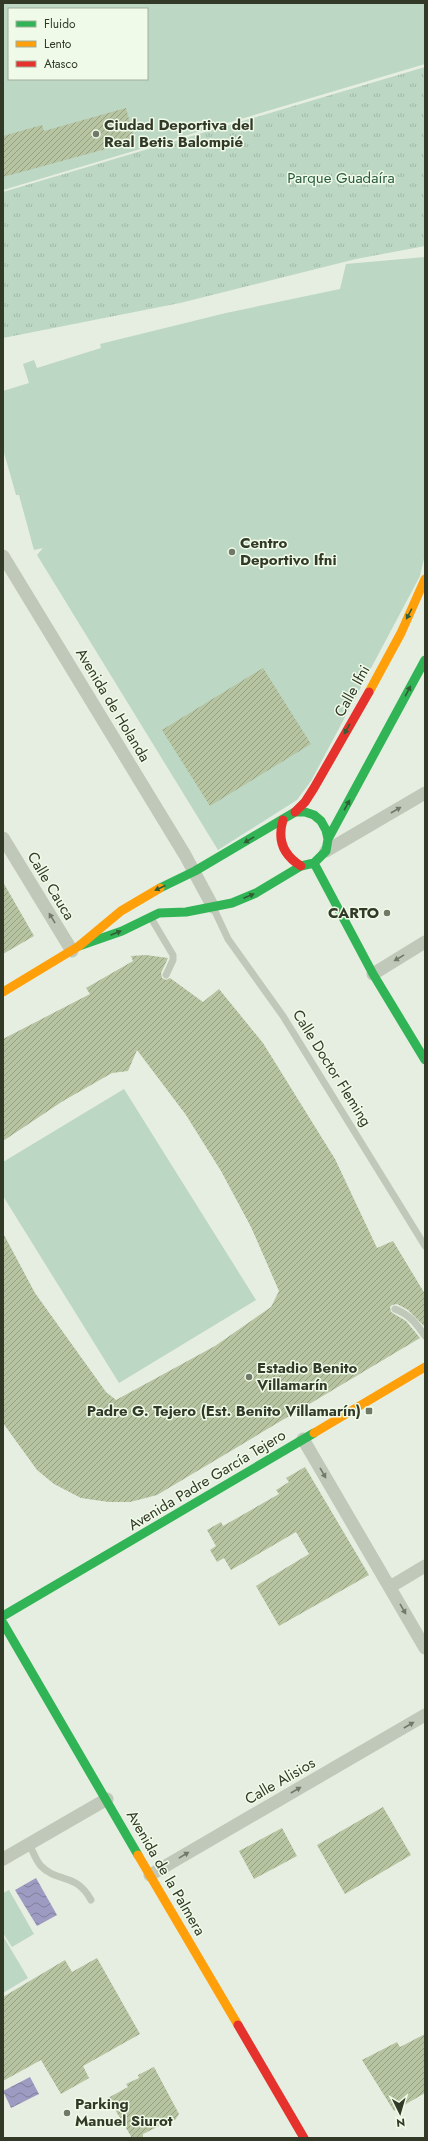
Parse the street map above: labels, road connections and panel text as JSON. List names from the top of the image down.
{
  "streets": {
    "main road": ["Calle Ifni", "Avenida Padre García Tejero", "Avenida de la Palmera"],
    "street": ["Avenida de Holanda", "Calle Cauca", "Calle Alisios"],
    "lane": ["Calle Doctor Fleming"]
  },
  "crossings": [
    ["Avenida de Holanda", "Calle Doctor Fleming"],
    ["Calle Alisios", "Avenida de la Palmera"]
  ],
  "one_way": ["Calle Cauca", "Calle Alisios"],
  "parks": ["Parque Guadaíra"],
  "places": {
    "other": [
      "Ciudad Deportiva del Real Betis Balompié",
      "Centro Deportivo Ifni",
      "CARTO",
      "Estadio Benito Villamarín",
      "Parking Manuel Siurot"
    ],
    "transit": ["Padre G. Tejero (Est. Benito Villamarín)"]
  },
  "legend": ["Fluido", "Lento", "Atasco"],
  "north": "bottom"
}
